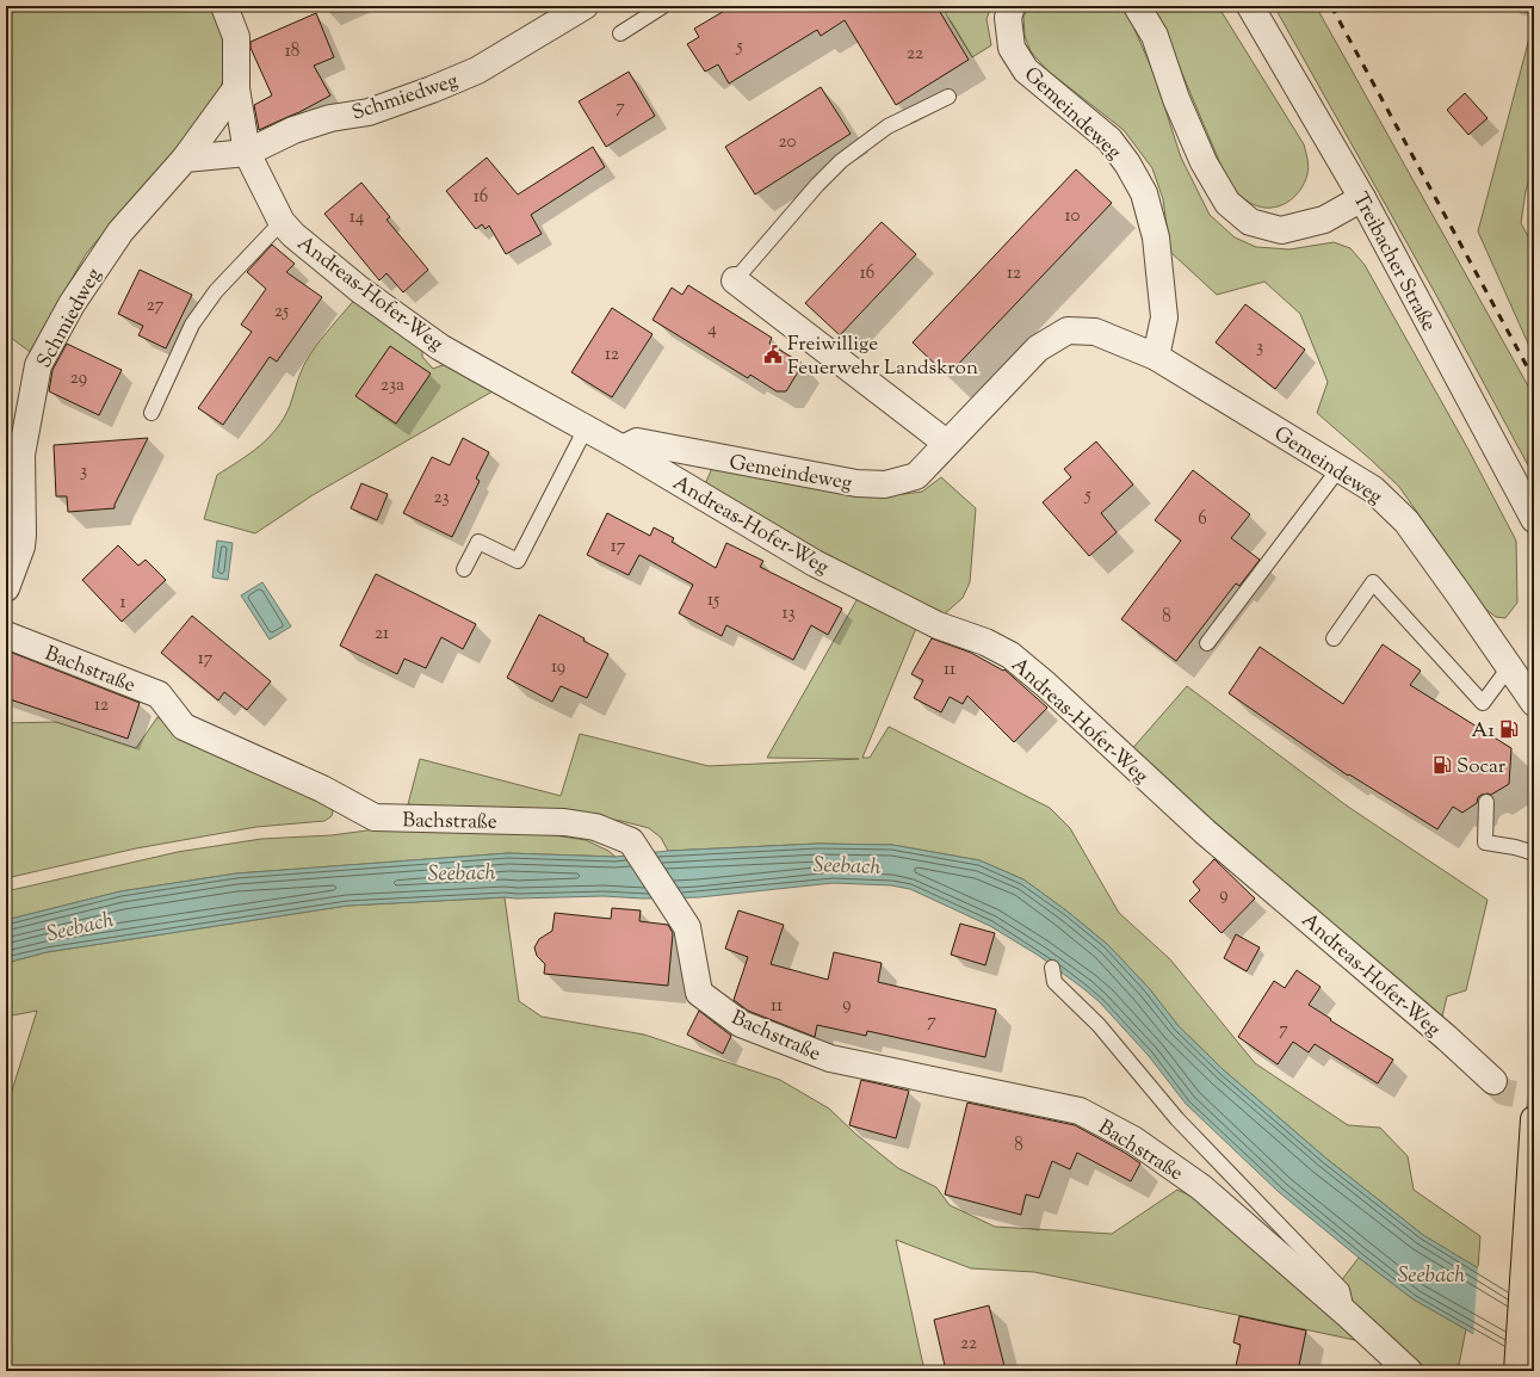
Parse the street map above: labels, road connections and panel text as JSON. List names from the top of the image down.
{
  "streets": {
    "street": [
      "Schmiedweg",
      "Gemeindeweg",
      "Treibacher Straße",
      "Andreas-Hofer-Weg",
      "Bachstraße"
    ]
  },
  "crossings": [
    ["Schmiedweg", "Andreas-Hofer-Weg"],
    ["Gemeindeweg", "Andreas-Hofer-Weg"]
  ],
  "water": ["Seebach"],
  "places": {
    "public building": ["Freiwillige Feuerwehr Landskron"],
    "fuel station": ["A1", "Socar"]
  },
  "house_numbers": [
    "5",
    "18",
    "22",
    "7",
    "20",
    "16",
    "10",
    "14",
    "16",
    "12",
    "27",
    "25",
    "4",
    "3",
    "12",
    "29",
    "23a",
    "3",
    "5",
    "23",
    "6",
    "17",
    "15",
    "1",
    "13",
    "8",
    "21",
    "17",
    "19",
    "11",
    "12",
    "9",
    "9",
    "11",
    "7",
    "7",
    "8",
    "22"
  ]
}
